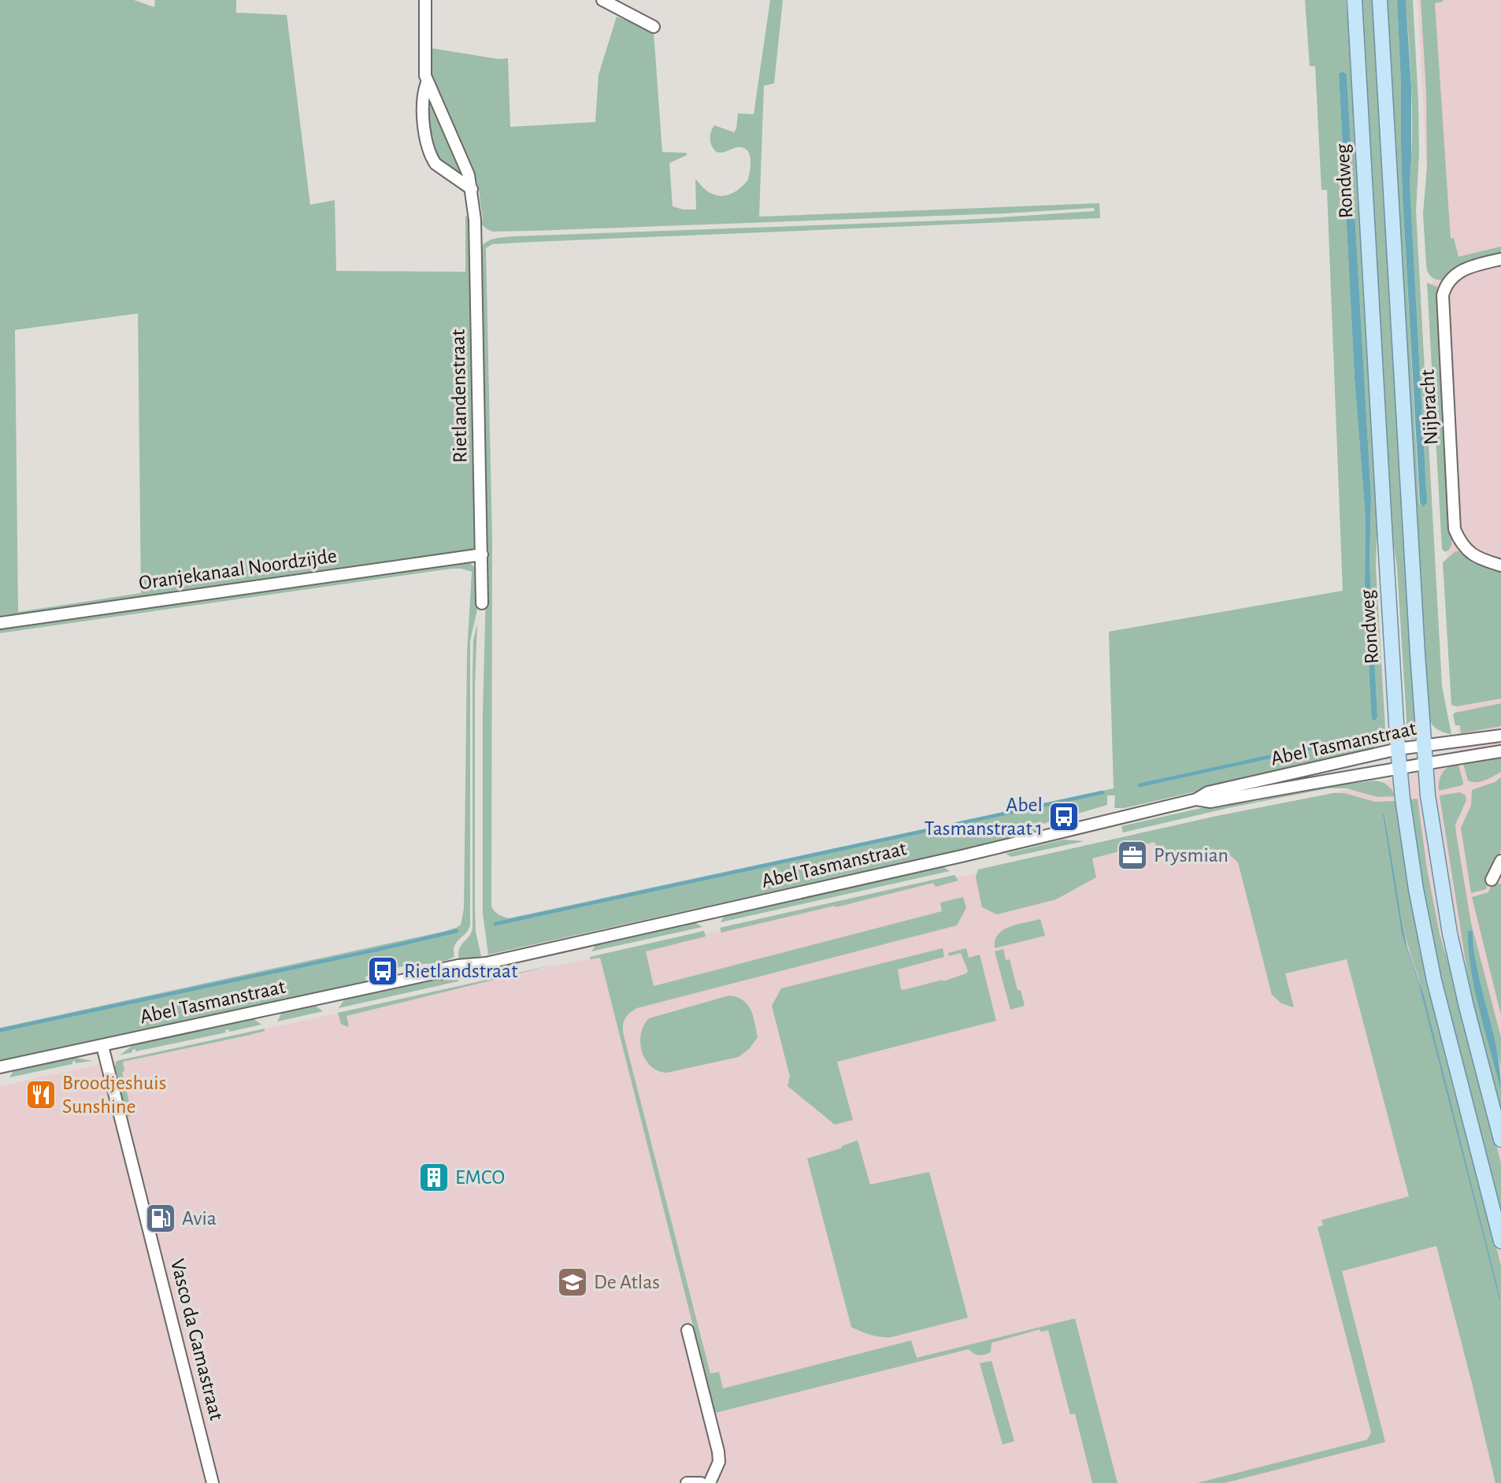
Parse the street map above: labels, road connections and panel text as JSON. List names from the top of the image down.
{
  "streets": {
    "main road": ["Rondweg"],
    "street": [
      "Rietlandenstraat",
      "Nijbracht",
      "Oranjekanaal Noordzijde",
      "Abel Tasmanstraat",
      "Vasco da Gamastraat"
    ]
  },
  "crossings": [
    ["Rondweg", "Abel Tasmanstraat"],
    ["Rietlandenstraat", "Oranjekanaal Noordzijde"],
    ["Abel Tasmanstraat", "Vasco da Gamastraat"]
  ],
  "places": {
    "bus stop": ["Abel Tasmanstraat 1", "Rietlandstraat"],
    "office": ["Prysmian"],
    "restaurant": ["Broodjeshuis Sunshine"],
    "building": ["EMCO"],
    "fuel station": ["Avia"],
    "school or university": ["De Atlas"]
  }
}
